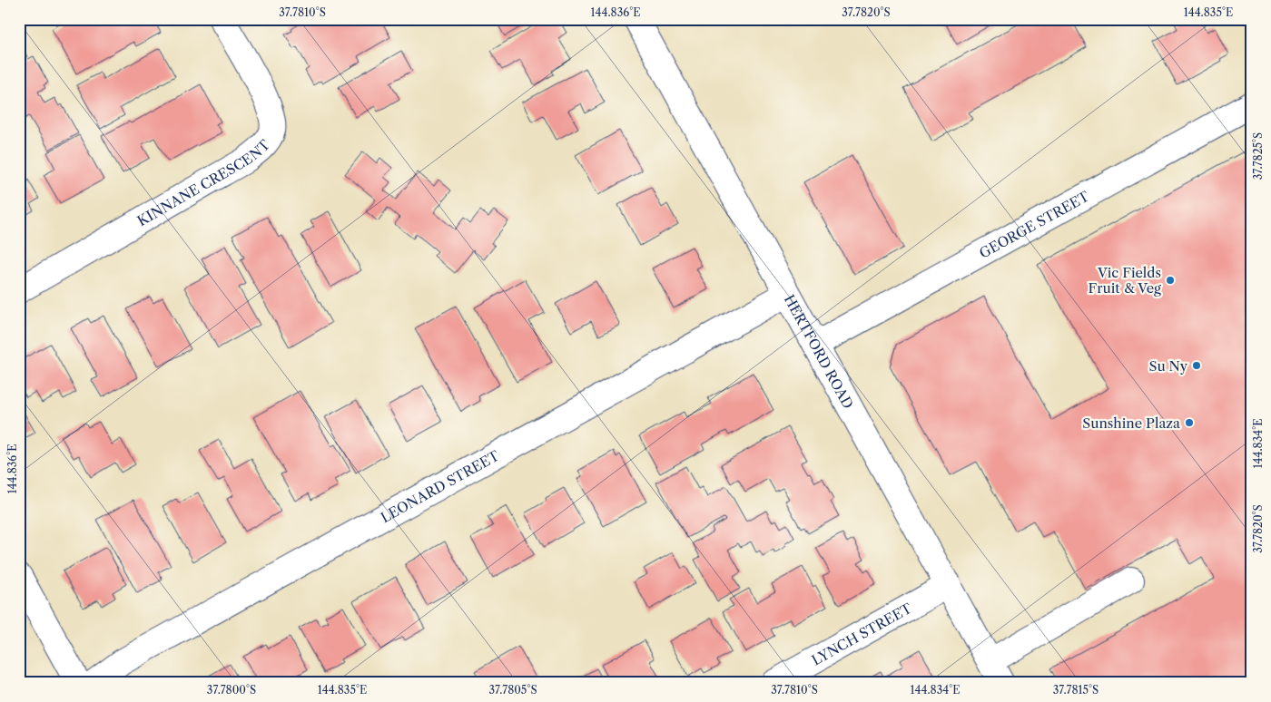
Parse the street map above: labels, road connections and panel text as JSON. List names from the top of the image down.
{
  "streets": {
    "street": [
      "KINNANE CRESCENT",
      "GEORGE STREET",
      "HERTFORD ROAD",
      "LEONARD STREET",
      "LYNCH STREET"
    ]
  },
  "crossings": [
    ["GEORGE STREET", "HERTFORD ROAD"],
    ["HERTFORD ROAD", "LEONARD STREET"],
    ["HERTFORD ROAD", "LYNCH STREET"]
  ],
  "places": ["Vic Fields Fruit & Veg", "Su Ny", "Sunshine Plaza"],
  "coordinates": [
    "37.7810°S",
    "144.836°E",
    "37.7820°S",
    "144.835°E",
    "37.7825°S",
    "144.834°E",
    "37.7800°S",
    "37.7805°S",
    "37.7815°S"
  ]
}
